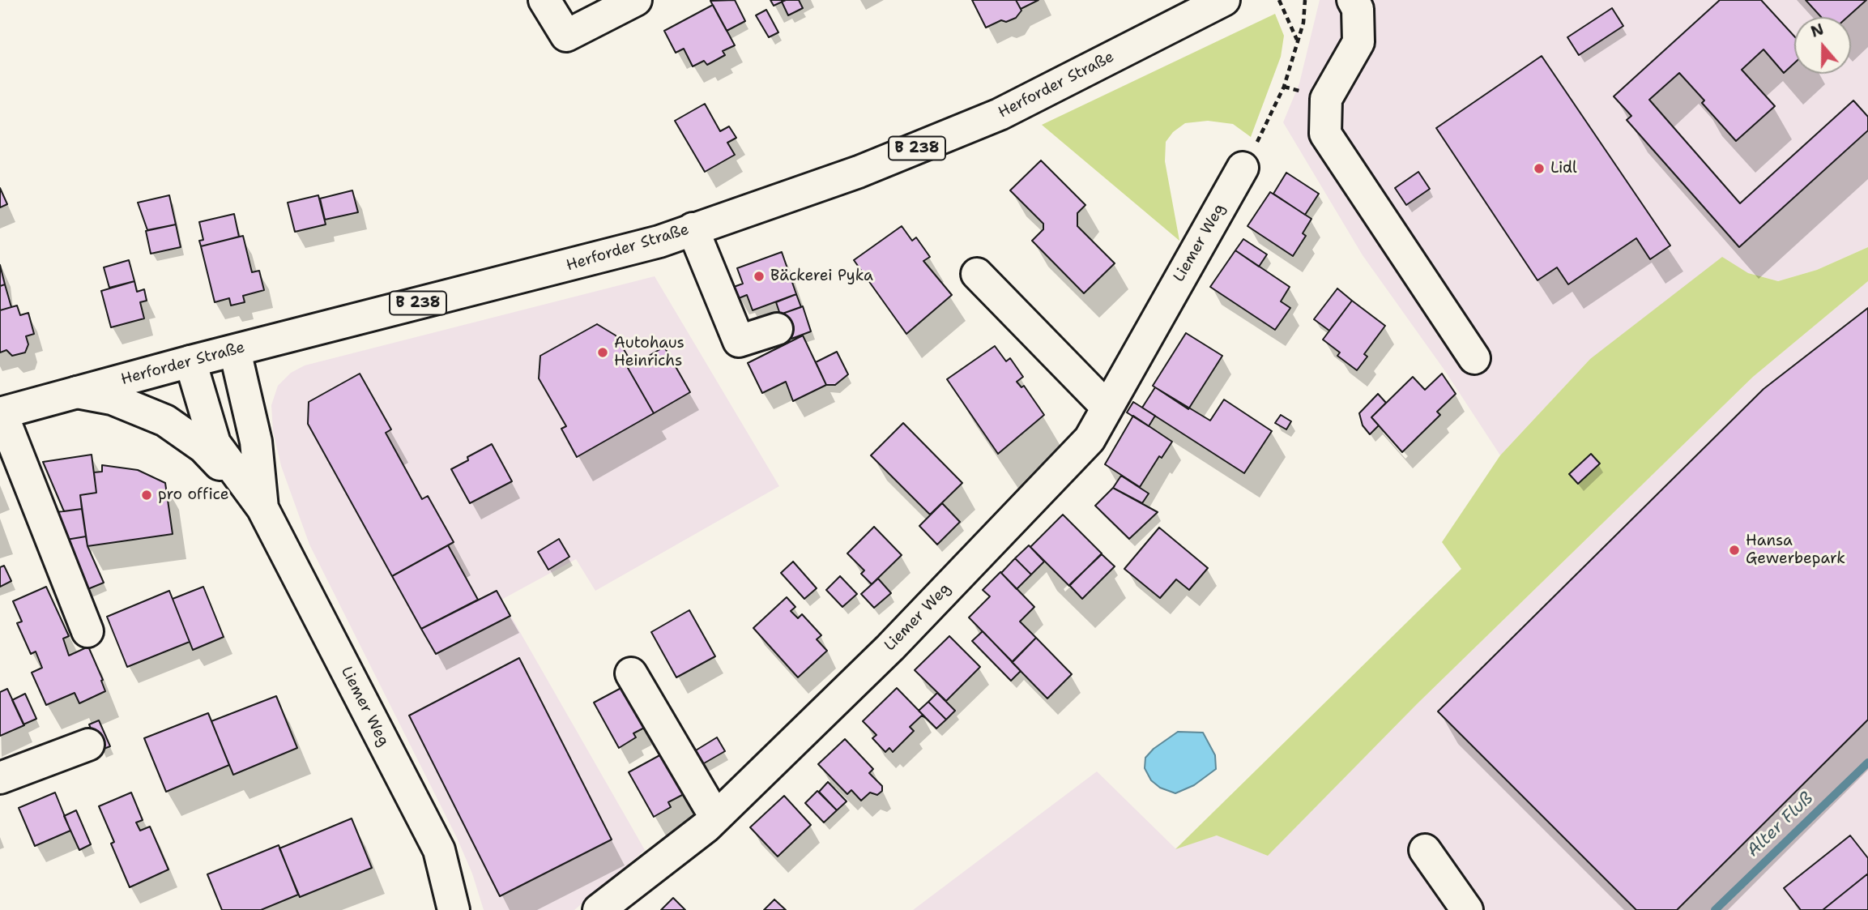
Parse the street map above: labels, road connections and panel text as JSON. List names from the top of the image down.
{
  "streets": {
    "street": ["Herforder Straße", "B 238", "Liemer Weg"]
  },
  "crossings": [
    ["Herforder Straße", "Liemer Weg"]
  ],
  "water": ["Alter Fluß"],
  "places": [
    "Lidl",
    "Bäckerei Pyka",
    "Autohaus Heinrichs",
    "pro office",
    "Hansa Gewerbepark"
  ],
  "north": "top"
}
